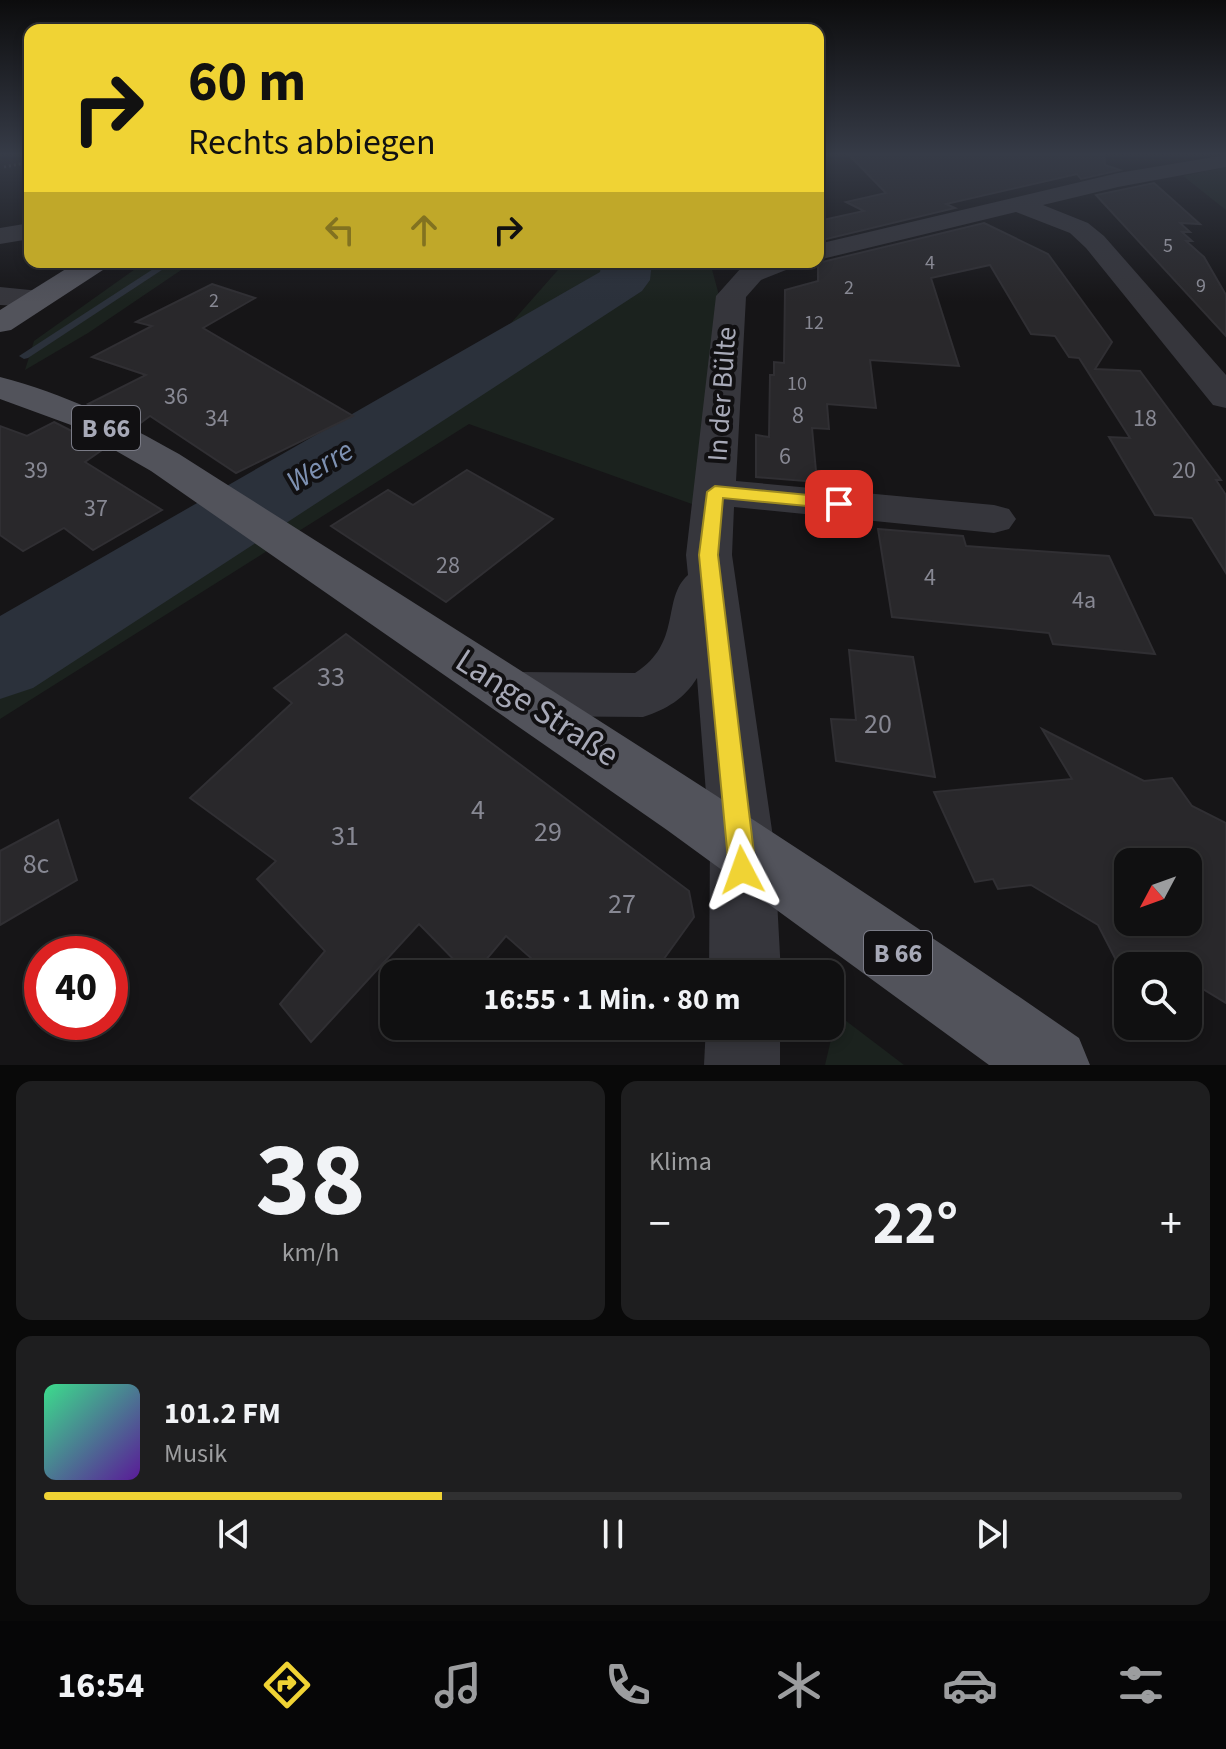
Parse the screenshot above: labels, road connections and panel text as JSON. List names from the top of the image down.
{
  "streets": {
    "main road": ["B 66", "Lange Straße"],
    "street": ["In der Bülte"]
  },
  "crossings": [
    ["In der Bülte", "Lange Straße"]
  ],
  "water": ["Werre"],
  "house_numbers": [
    "5",
    "4",
    "9",
    "2",
    "2",
    "12",
    "10",
    "36",
    "8",
    "34",
    "18",
    "6",
    "39",
    "20",
    "37",
    "28",
    "4",
    "4a",
    "33",
    "20",
    "4",
    "29",
    "31",
    "8c",
    "27"
  ],
  "north": "bottom left",
  "page": {
    "turn": ["60 m", "Rechts abbiegen"],
    "limit": "40",
    "trip": "16:55 · 1 Min. · 80 m",
    "tile": [
      ["38", "km/h"],
      "Klima"
    ],
    "heat": ["−", "22°", "+"],
    "song": ["101.2 FM", "Musik"],
    "tabs": "16:54"
  }
}
